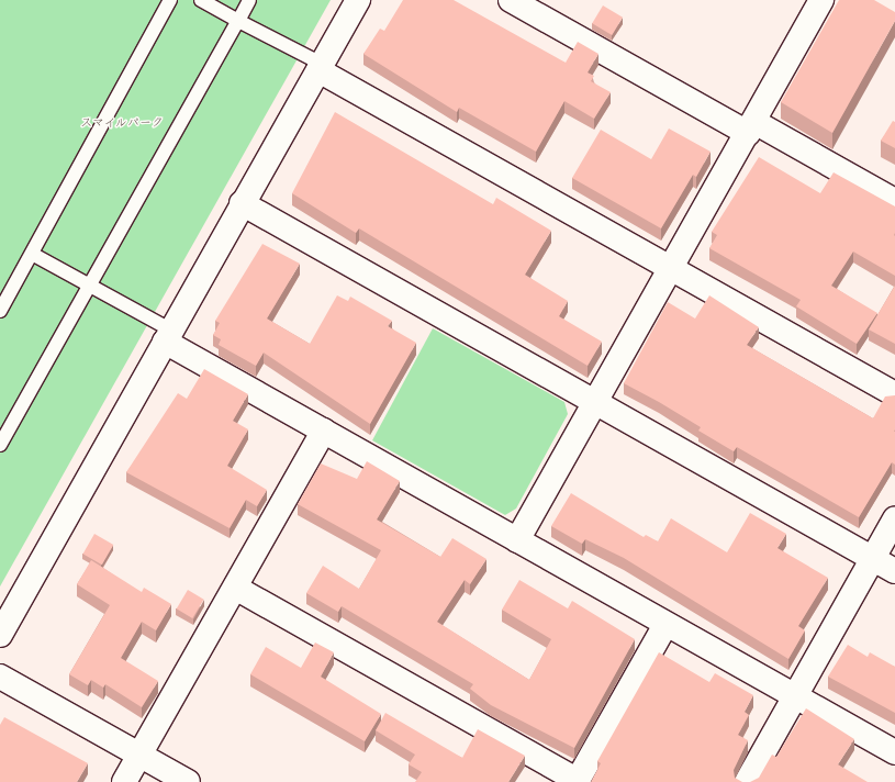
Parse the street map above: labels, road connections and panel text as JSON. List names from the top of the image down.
{
  "parks": ["スマイルパーク"]
}
